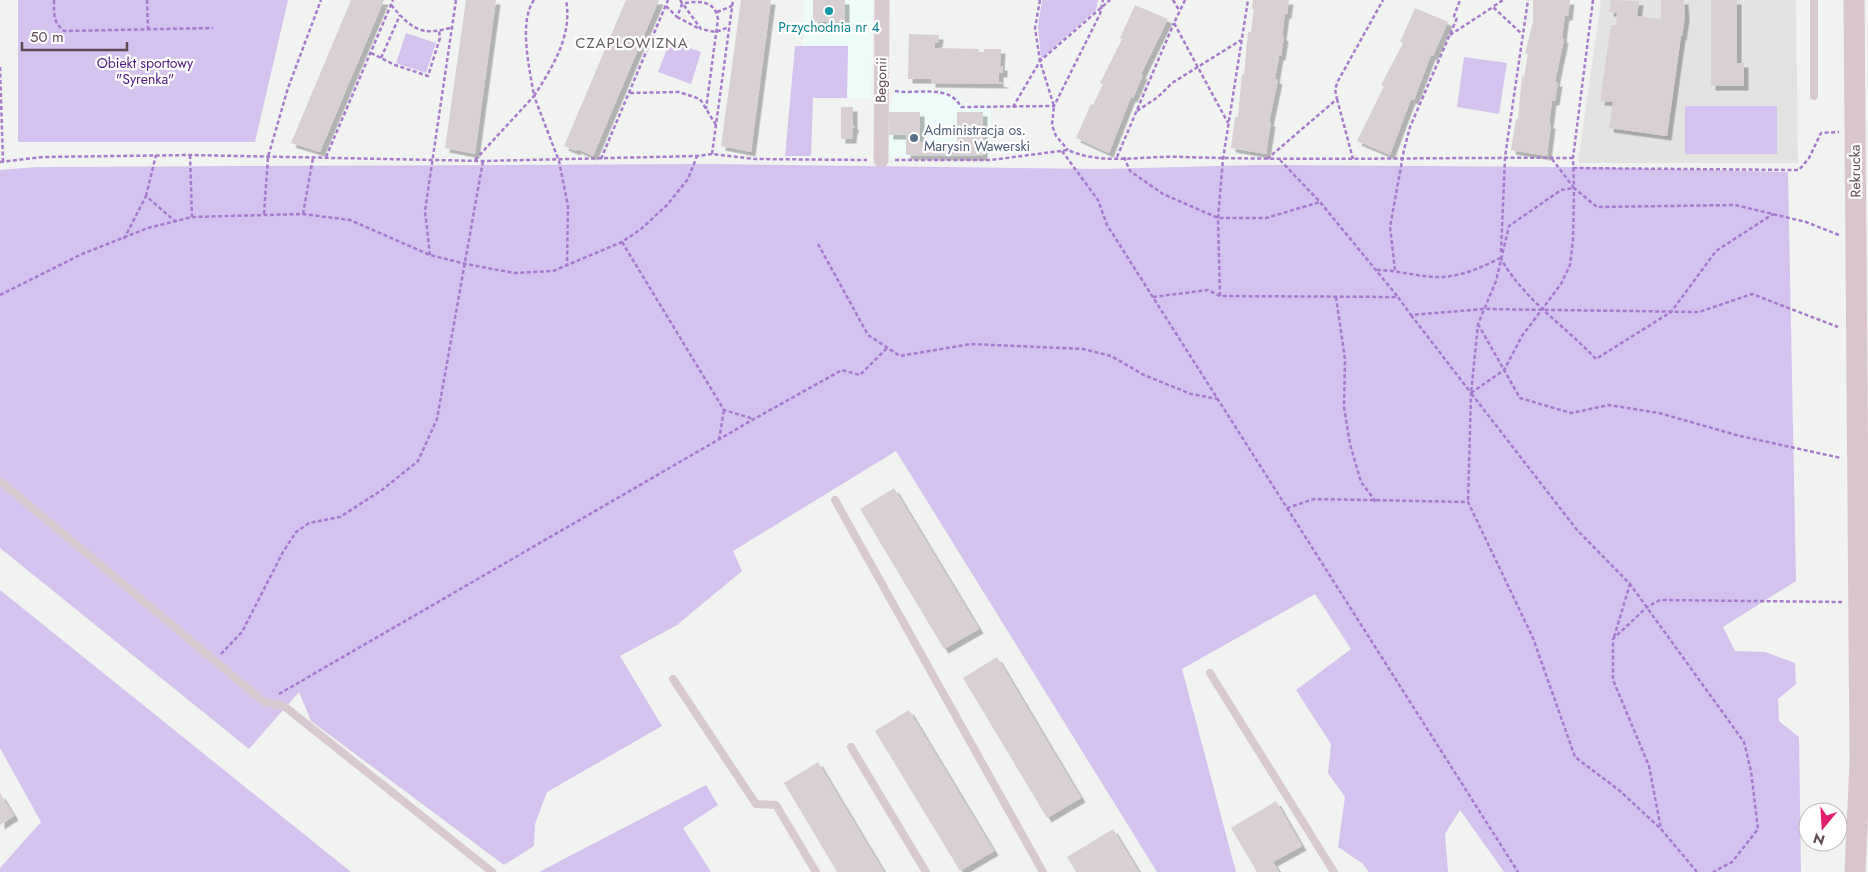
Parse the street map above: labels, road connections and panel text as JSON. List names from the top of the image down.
{
  "streets": {
    "street": ["Begonii", "Rekrucka"]
  },
  "districts": ["CZAPLOWIZNA"],
  "parks": ["Obiekt sportowy \"Syrenka\""],
  "places": ["Przychodnia nr 4", "Administracja os. Marysin Wawerski"],
  "scale_bar": "50 m",
  "north": "bottom"
}
